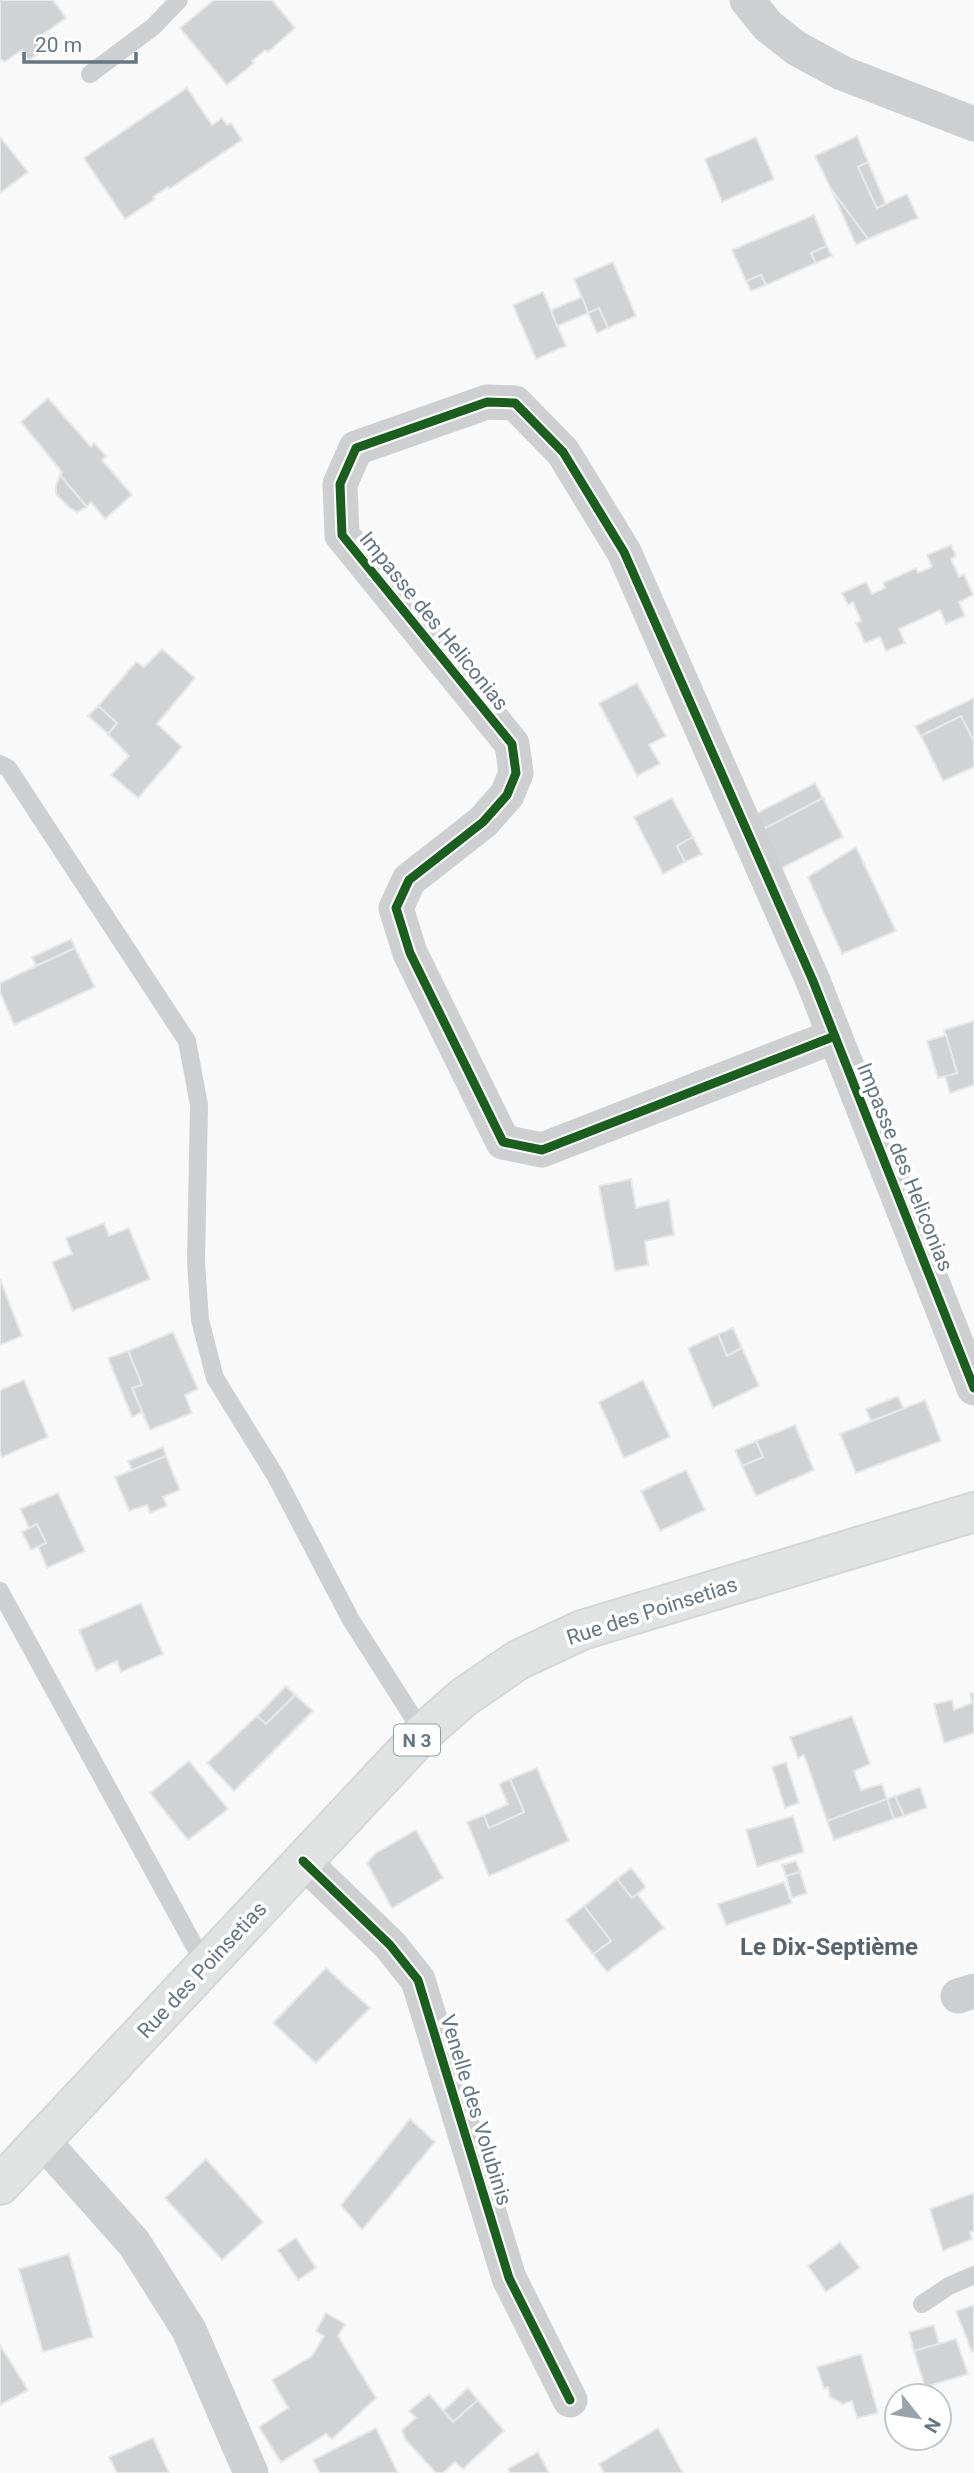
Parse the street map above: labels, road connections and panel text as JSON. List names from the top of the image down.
{
  "streets": {
    "main road": ["Rue des Poinsetias", "N 3"],
    "street": ["Impasse des Heliconias", "Venelle des Volubinis"]
  },
  "crossings": [
    ["Rue des Poinsetias", "Venelle des Volubinis"]
  ],
  "districts": ["Le Dix-Septième"],
  "scale_bar": "20 m",
  "north": "bottom right"
}
